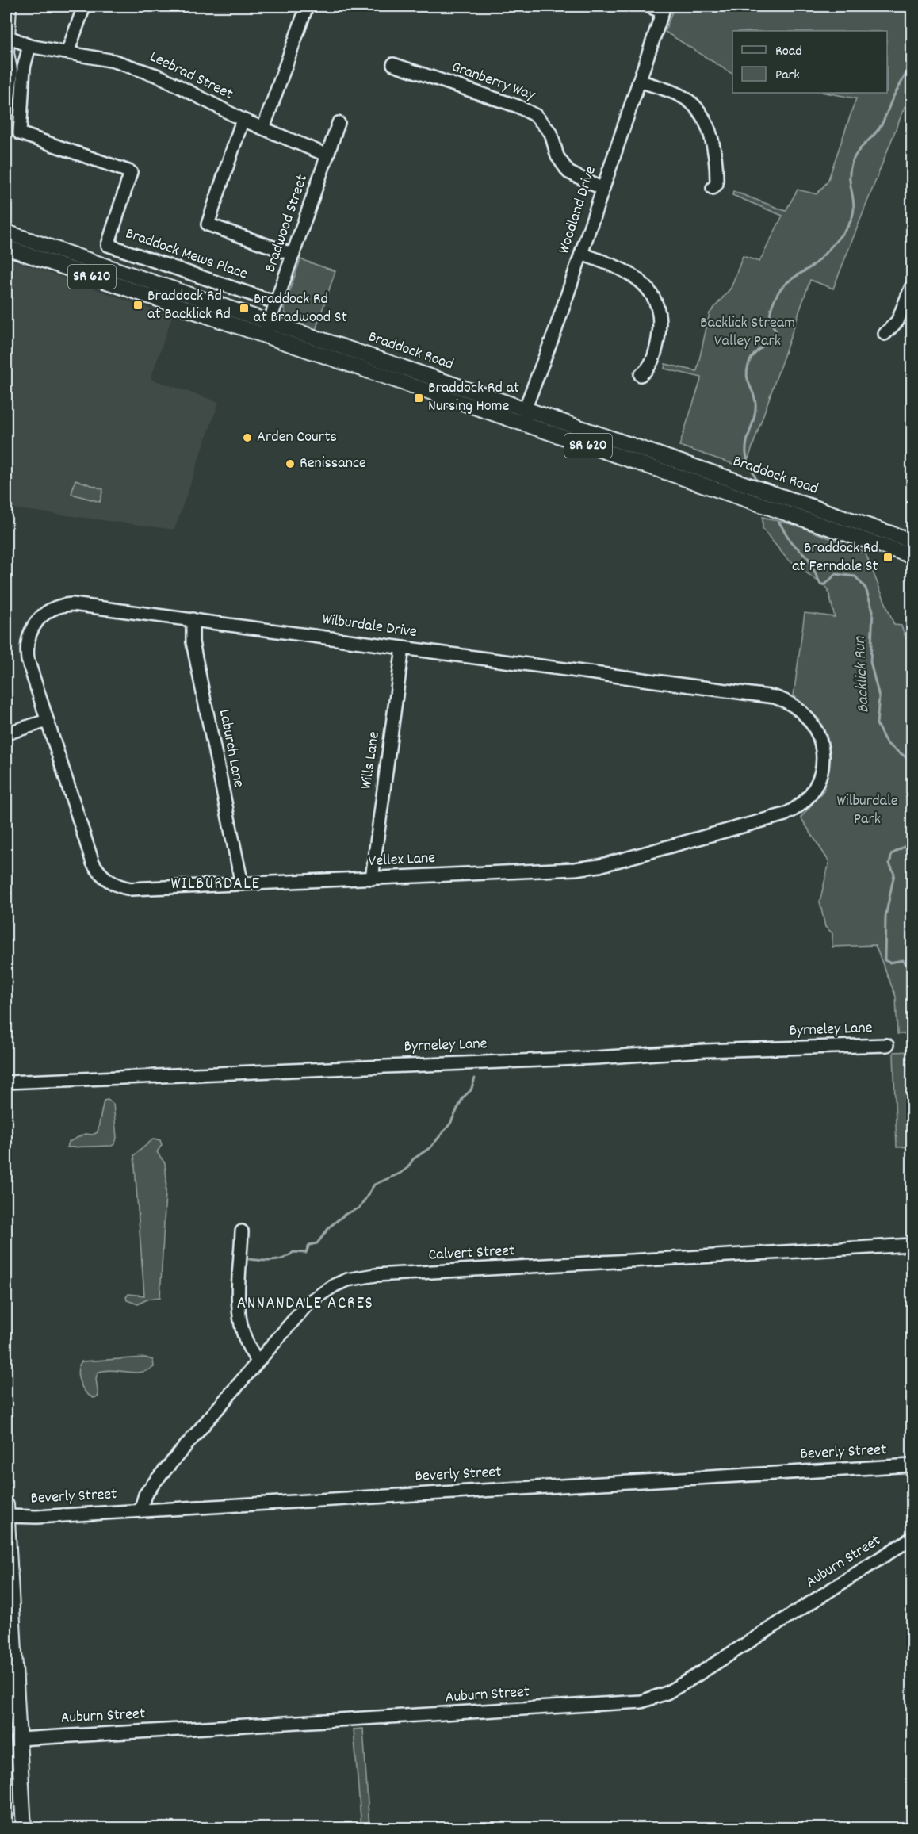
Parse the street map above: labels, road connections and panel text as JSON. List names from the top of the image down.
{
  "streets": {
    "main road": ["SR 620", "Braddock Road"],
    "street": [
      "Leebrad Street",
      "Granberry Way",
      "Woodland Drive",
      "Bradwood Street",
      "Braddock Mews Place",
      "Wilburdale Drive",
      "Laburch Lane",
      "Wills Lane",
      "Vellex Lane",
      "Byrneley Lane",
      "Calvert Street",
      "Beverly Street",
      "Auburn Street"
    ]
  },
  "crossings": [
    ["Leebrad Street", "Bradwood Street"],
    ["Leebrad Street", "Braddock Mews Place"],
    ["Granberry Way", "Woodland Drive"],
    ["Woodland Drive", "Braddock Road"],
    ["Bradwood Street", "Braddock Mews Place"],
    ["Bradwood Street", "Braddock Road"],
    ["Wilburdale Drive", "Laburch Lane"],
    ["Wilburdale Drive", "Wills Lane"],
    ["Wilburdale Drive", "Vellex Lane"],
    ["Laburch Lane", "Vellex Lane"],
    ["Wills Lane", "Vellex Lane"],
    ["Calvert Street", "Beverly Street"]
  ],
  "districts": ["WILBURDALE", "ANNANDALE ACRES"],
  "water": ["Backlick Run"],
  "parks": ["Backlick Stream Valley Park", "Wilburdale Park"],
  "places": {
    "transit": [
      "Braddock Rd at Backlick Rd",
      "Braddock Rd at Bradwood St",
      "Braddock Rd at Nursing Home",
      "Braddock Rd at Ferndale St"
    ],
    "other": ["Arden Courts", "Renissance"]
  },
  "legend": ["Road", "Park"]
}
